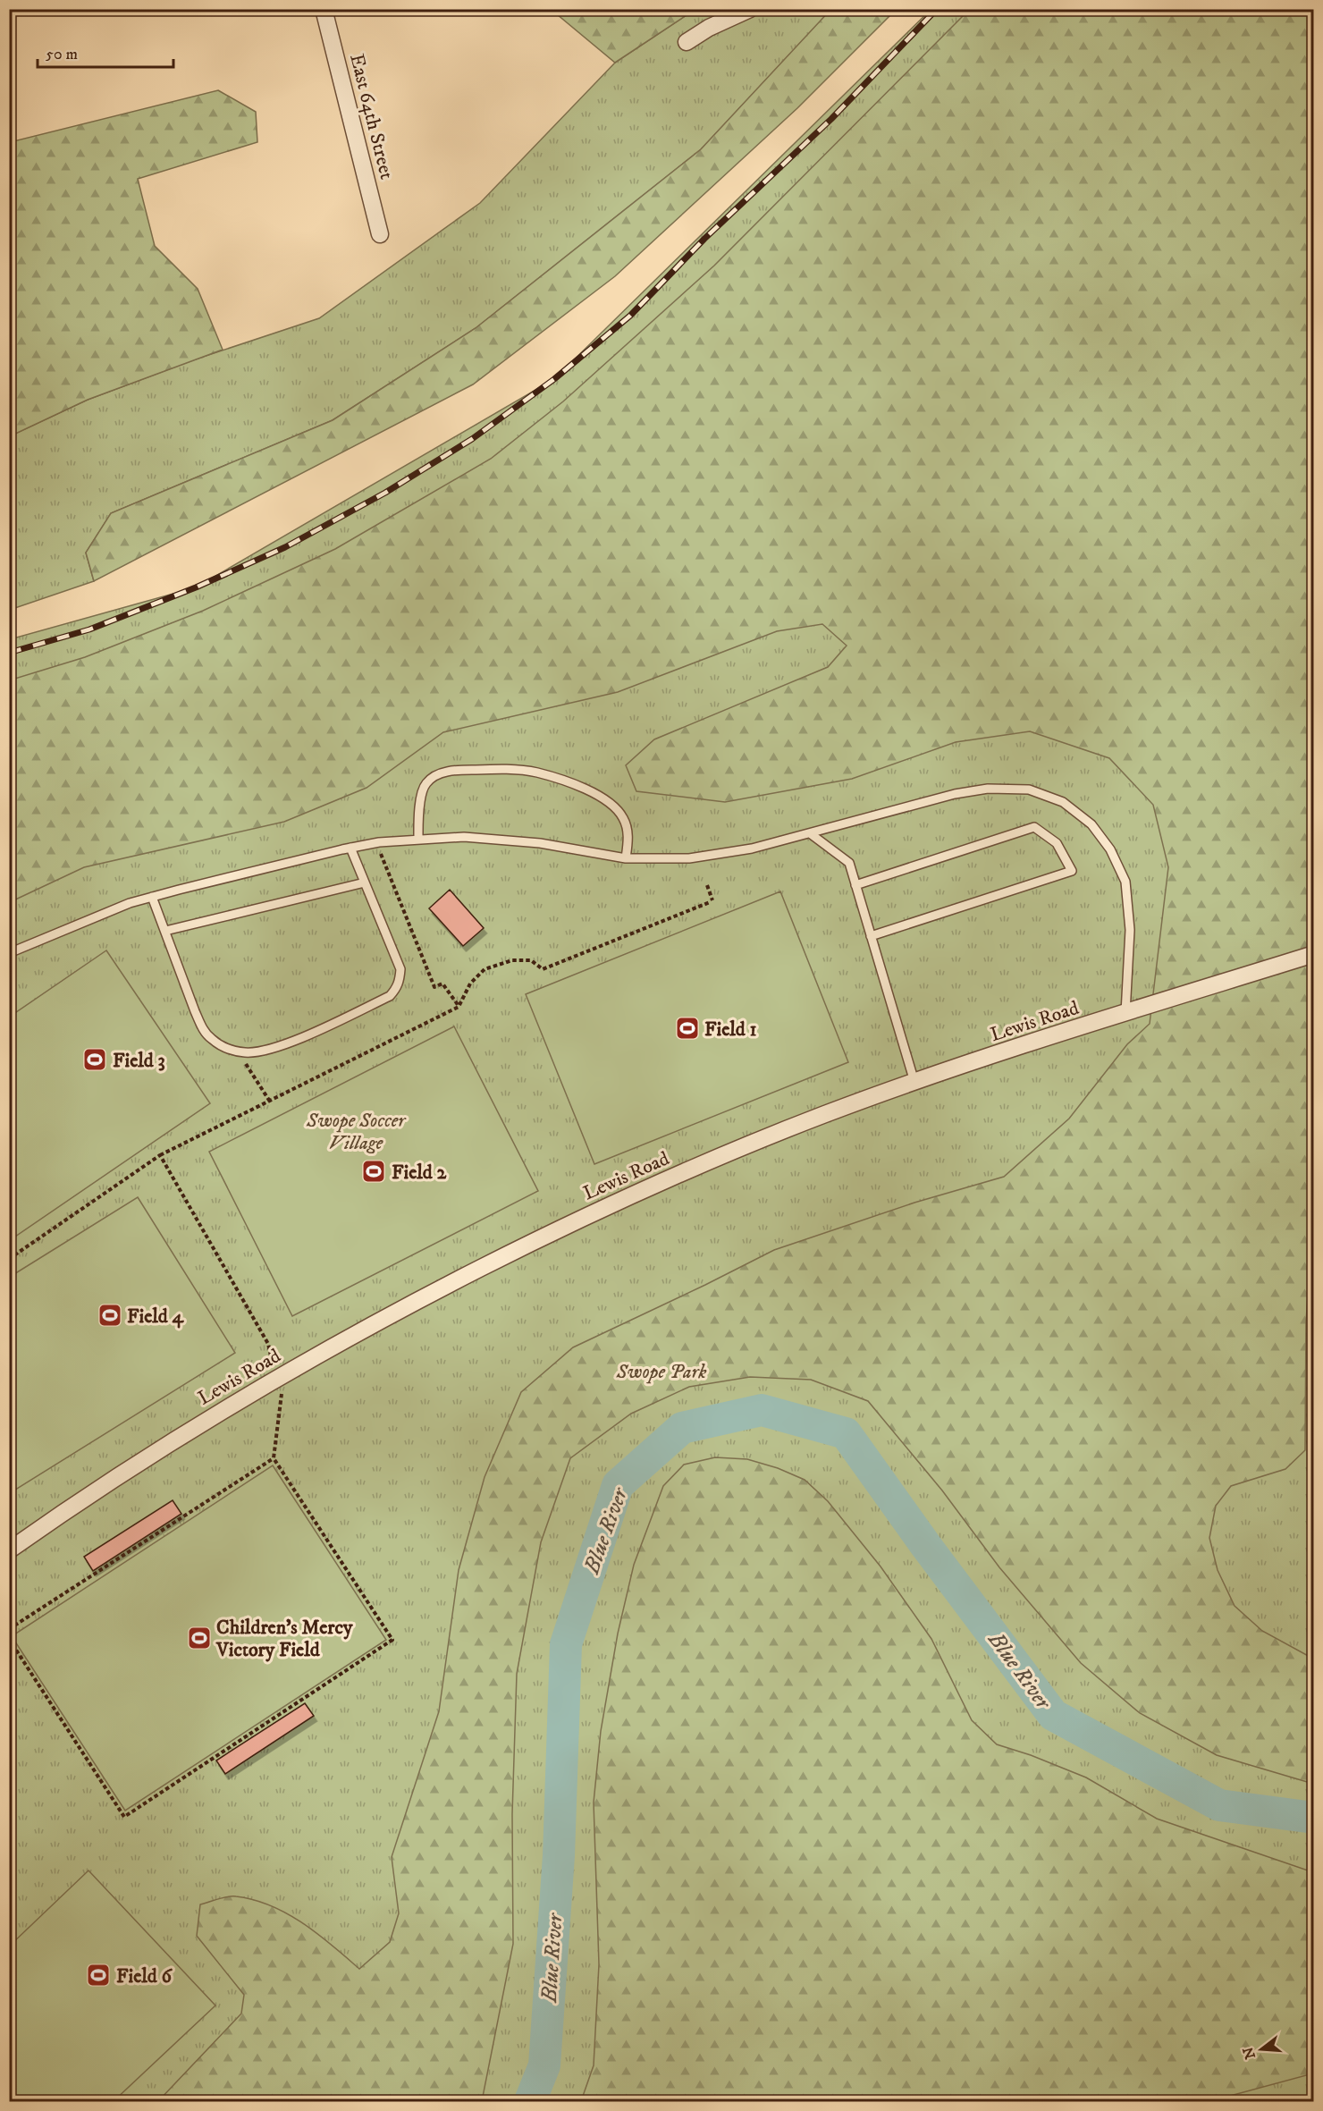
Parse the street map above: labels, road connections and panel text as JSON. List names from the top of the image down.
{
  "streets": {
    "street": ["East 64th Street", "Lewis Road"]
  },
  "water": ["Blue River"],
  "parks": ["Swope Soccer Village", "Swope Park"],
  "places": {
    "sports": [
      "Field 1",
      "Field 3",
      "Field 2",
      "Field 4",
      "Children's Mercy Victory Field",
      "Field 6"
    ]
  },
  "scale_bar": "50 m",
  "north": "left"
}
